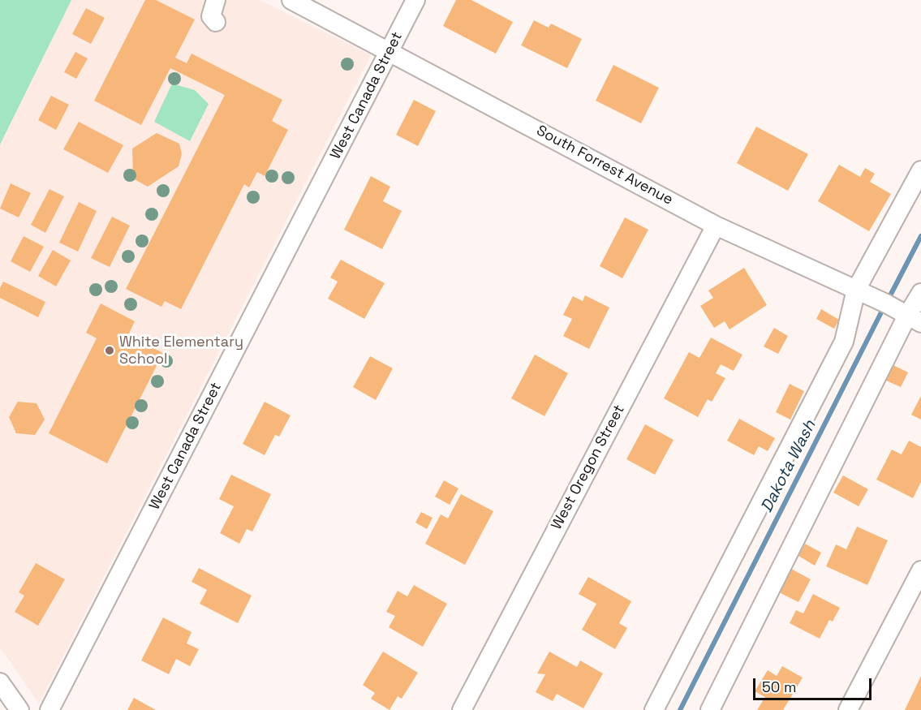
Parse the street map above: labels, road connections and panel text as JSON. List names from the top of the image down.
{
  "streets": {
    "street": ["West Canada Street", "South Forrest Avenue", "West Oregon Street"]
  },
  "crossings": [
    ["West Canada Street", "South Forrest Avenue"],
    ["South Forrest Avenue", "West Oregon Street"]
  ],
  "water": ["Dakota Wash"],
  "places": ["White Elementary School"],
  "scale_bar": "50 m"
}
